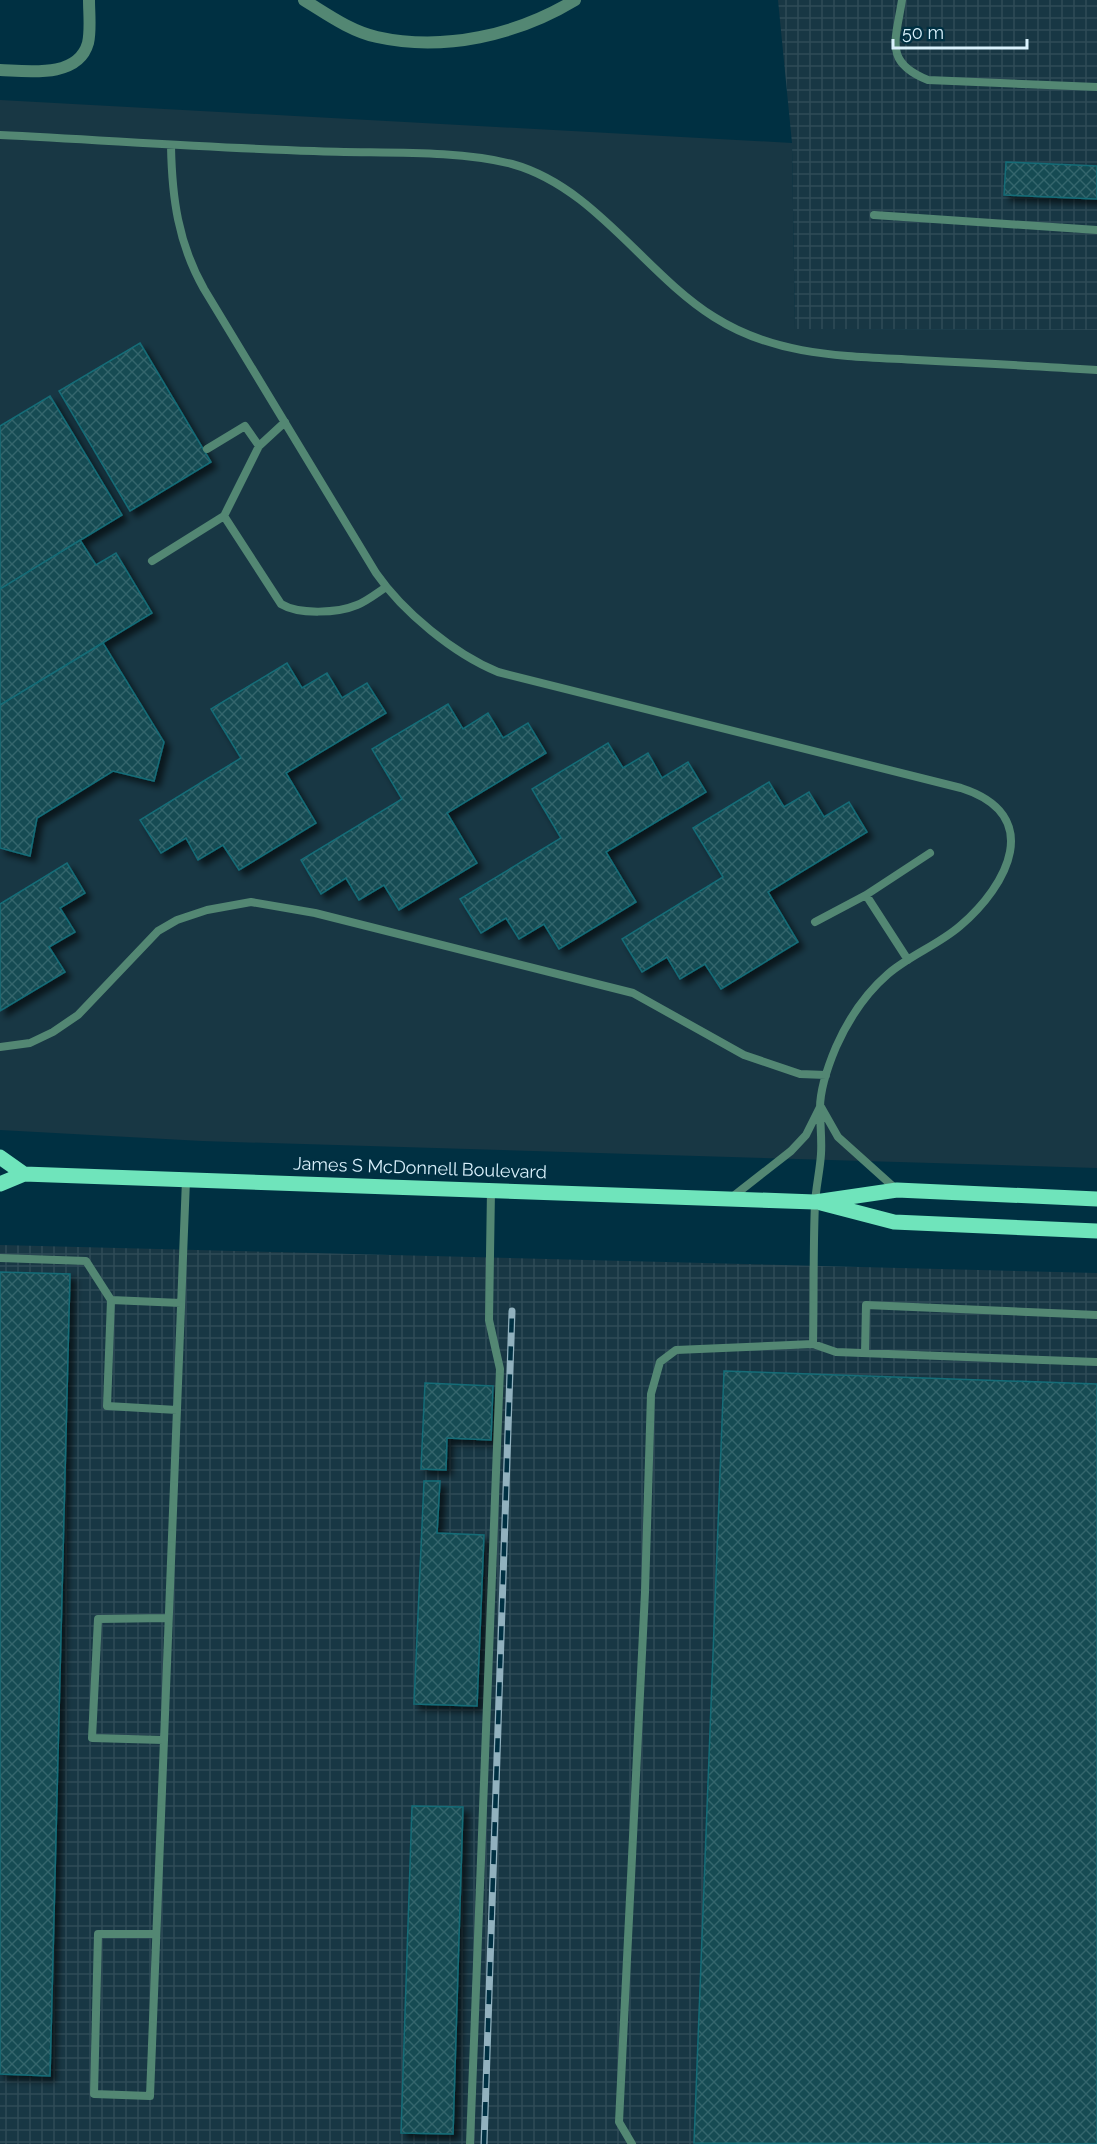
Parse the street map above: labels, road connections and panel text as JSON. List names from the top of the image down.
{
  "streets": {
    "main road": ["James S McDonnell Boulevard"]
  },
  "scale_bar": "50 m"
}
